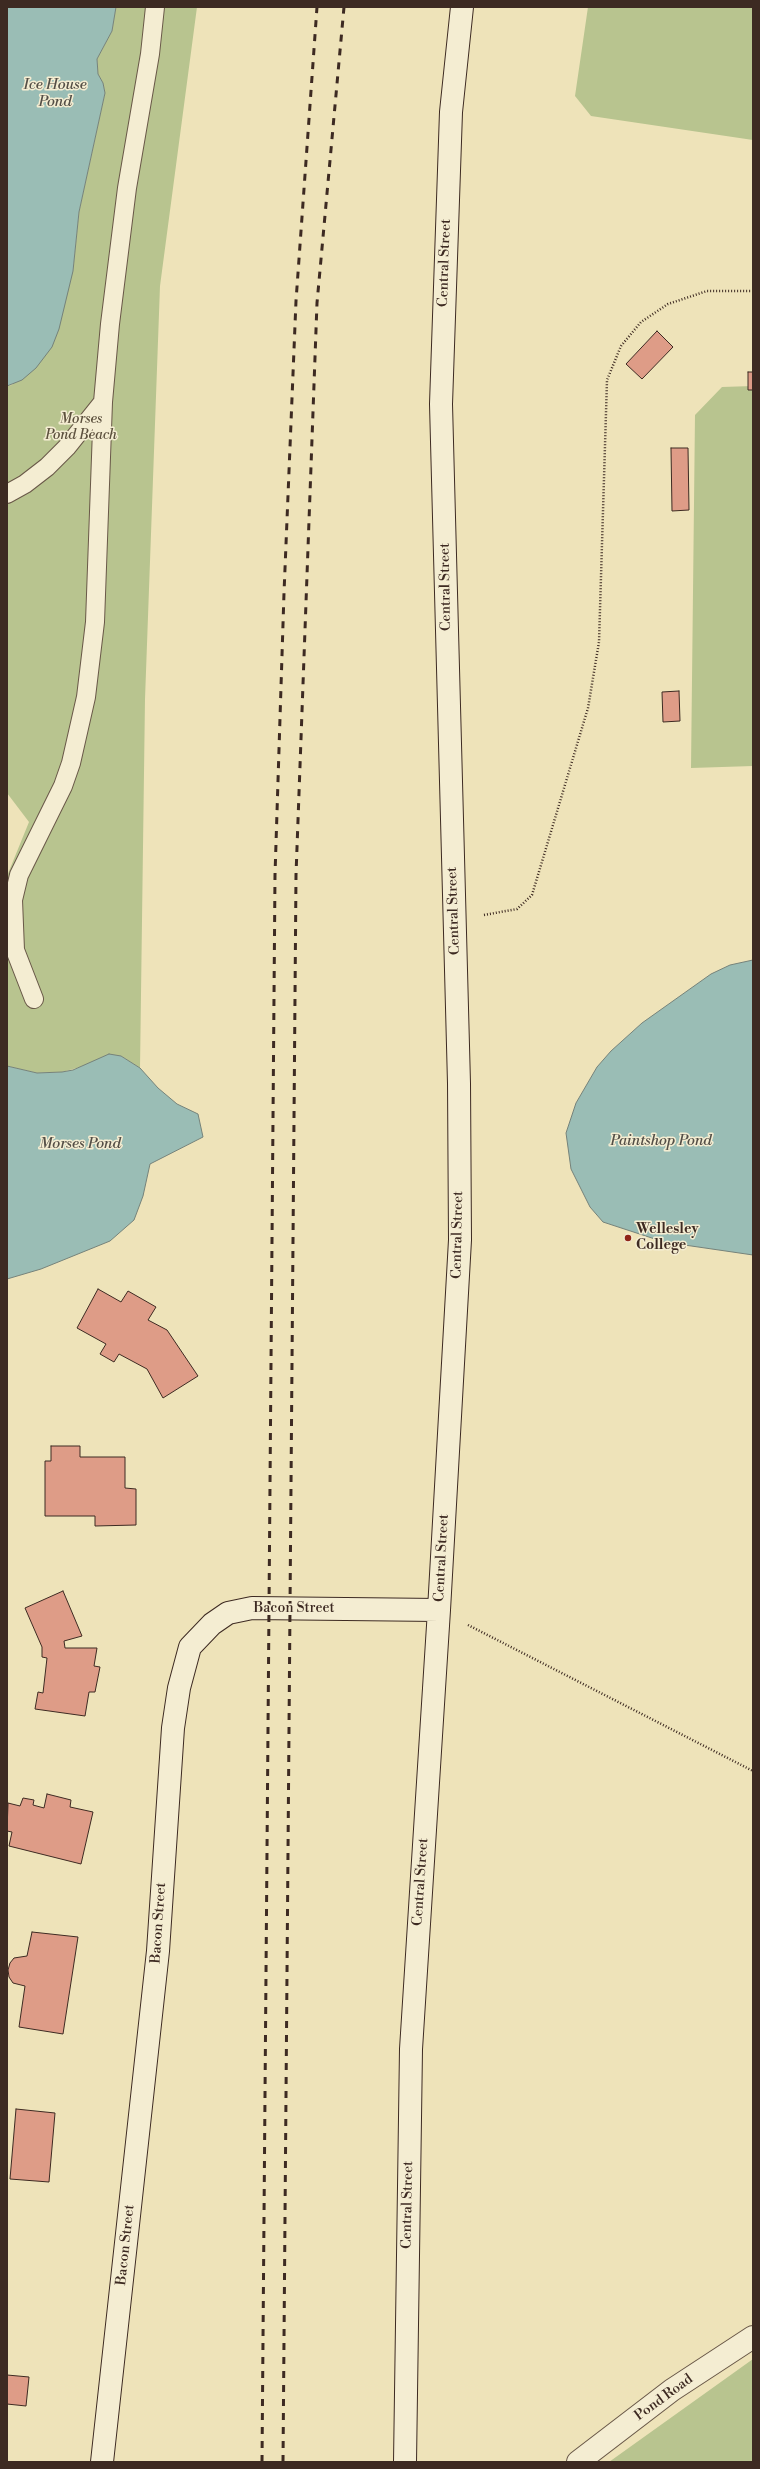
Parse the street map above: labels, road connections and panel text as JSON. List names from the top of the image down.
{
  "streets": {
    "main road": ["Central Street", "Bacon Street", "Pond Road"]
  },
  "crossings": [
    ["Central Street", "Bacon Street"]
  ],
  "water": ["Ice House Pond", "Paintshop Pond", "Morses Pond"],
  "parks": ["Morses Pond Beach"],
  "places": ["Wellesley College"]
}
